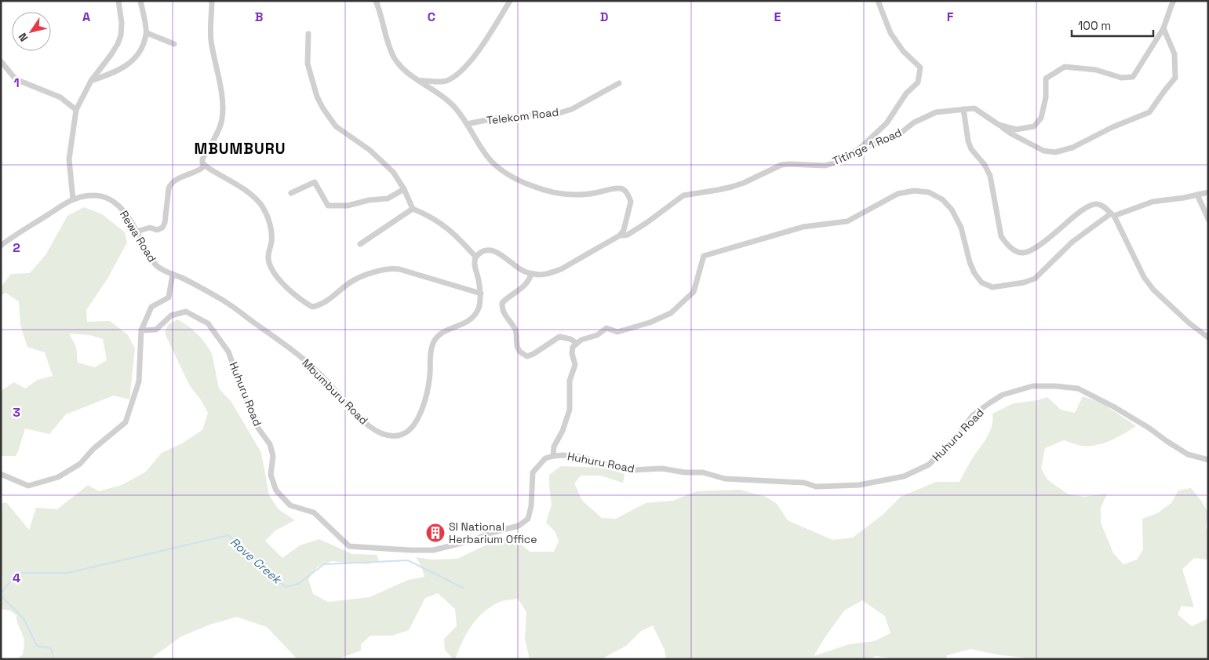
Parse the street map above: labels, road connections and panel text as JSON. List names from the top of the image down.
{
  "streets": {
    "street": [
      "Telekom Road",
      "Titinge 1 Road",
      "Rewa Road",
      "Mbumburu Road",
      "Huhuru Road"
    ]
  },
  "crossings": [
    ["Rewa Road", "Mbumburu Road"]
  ],
  "districts": ["MBUMBURU"],
  "water": ["Rove Creek"],
  "places": {
    "building": ["SI National Herbarium Office"]
  },
  "scale_bar": "100 m",
  "north": "bottom left",
  "grid": {
    "columns": [
      "A",
      "B",
      "C",
      "D",
      "E",
      "F"
    ],
    "rows": [
      "1",
      "2",
      "3",
      "4"
    ]
  }
}
